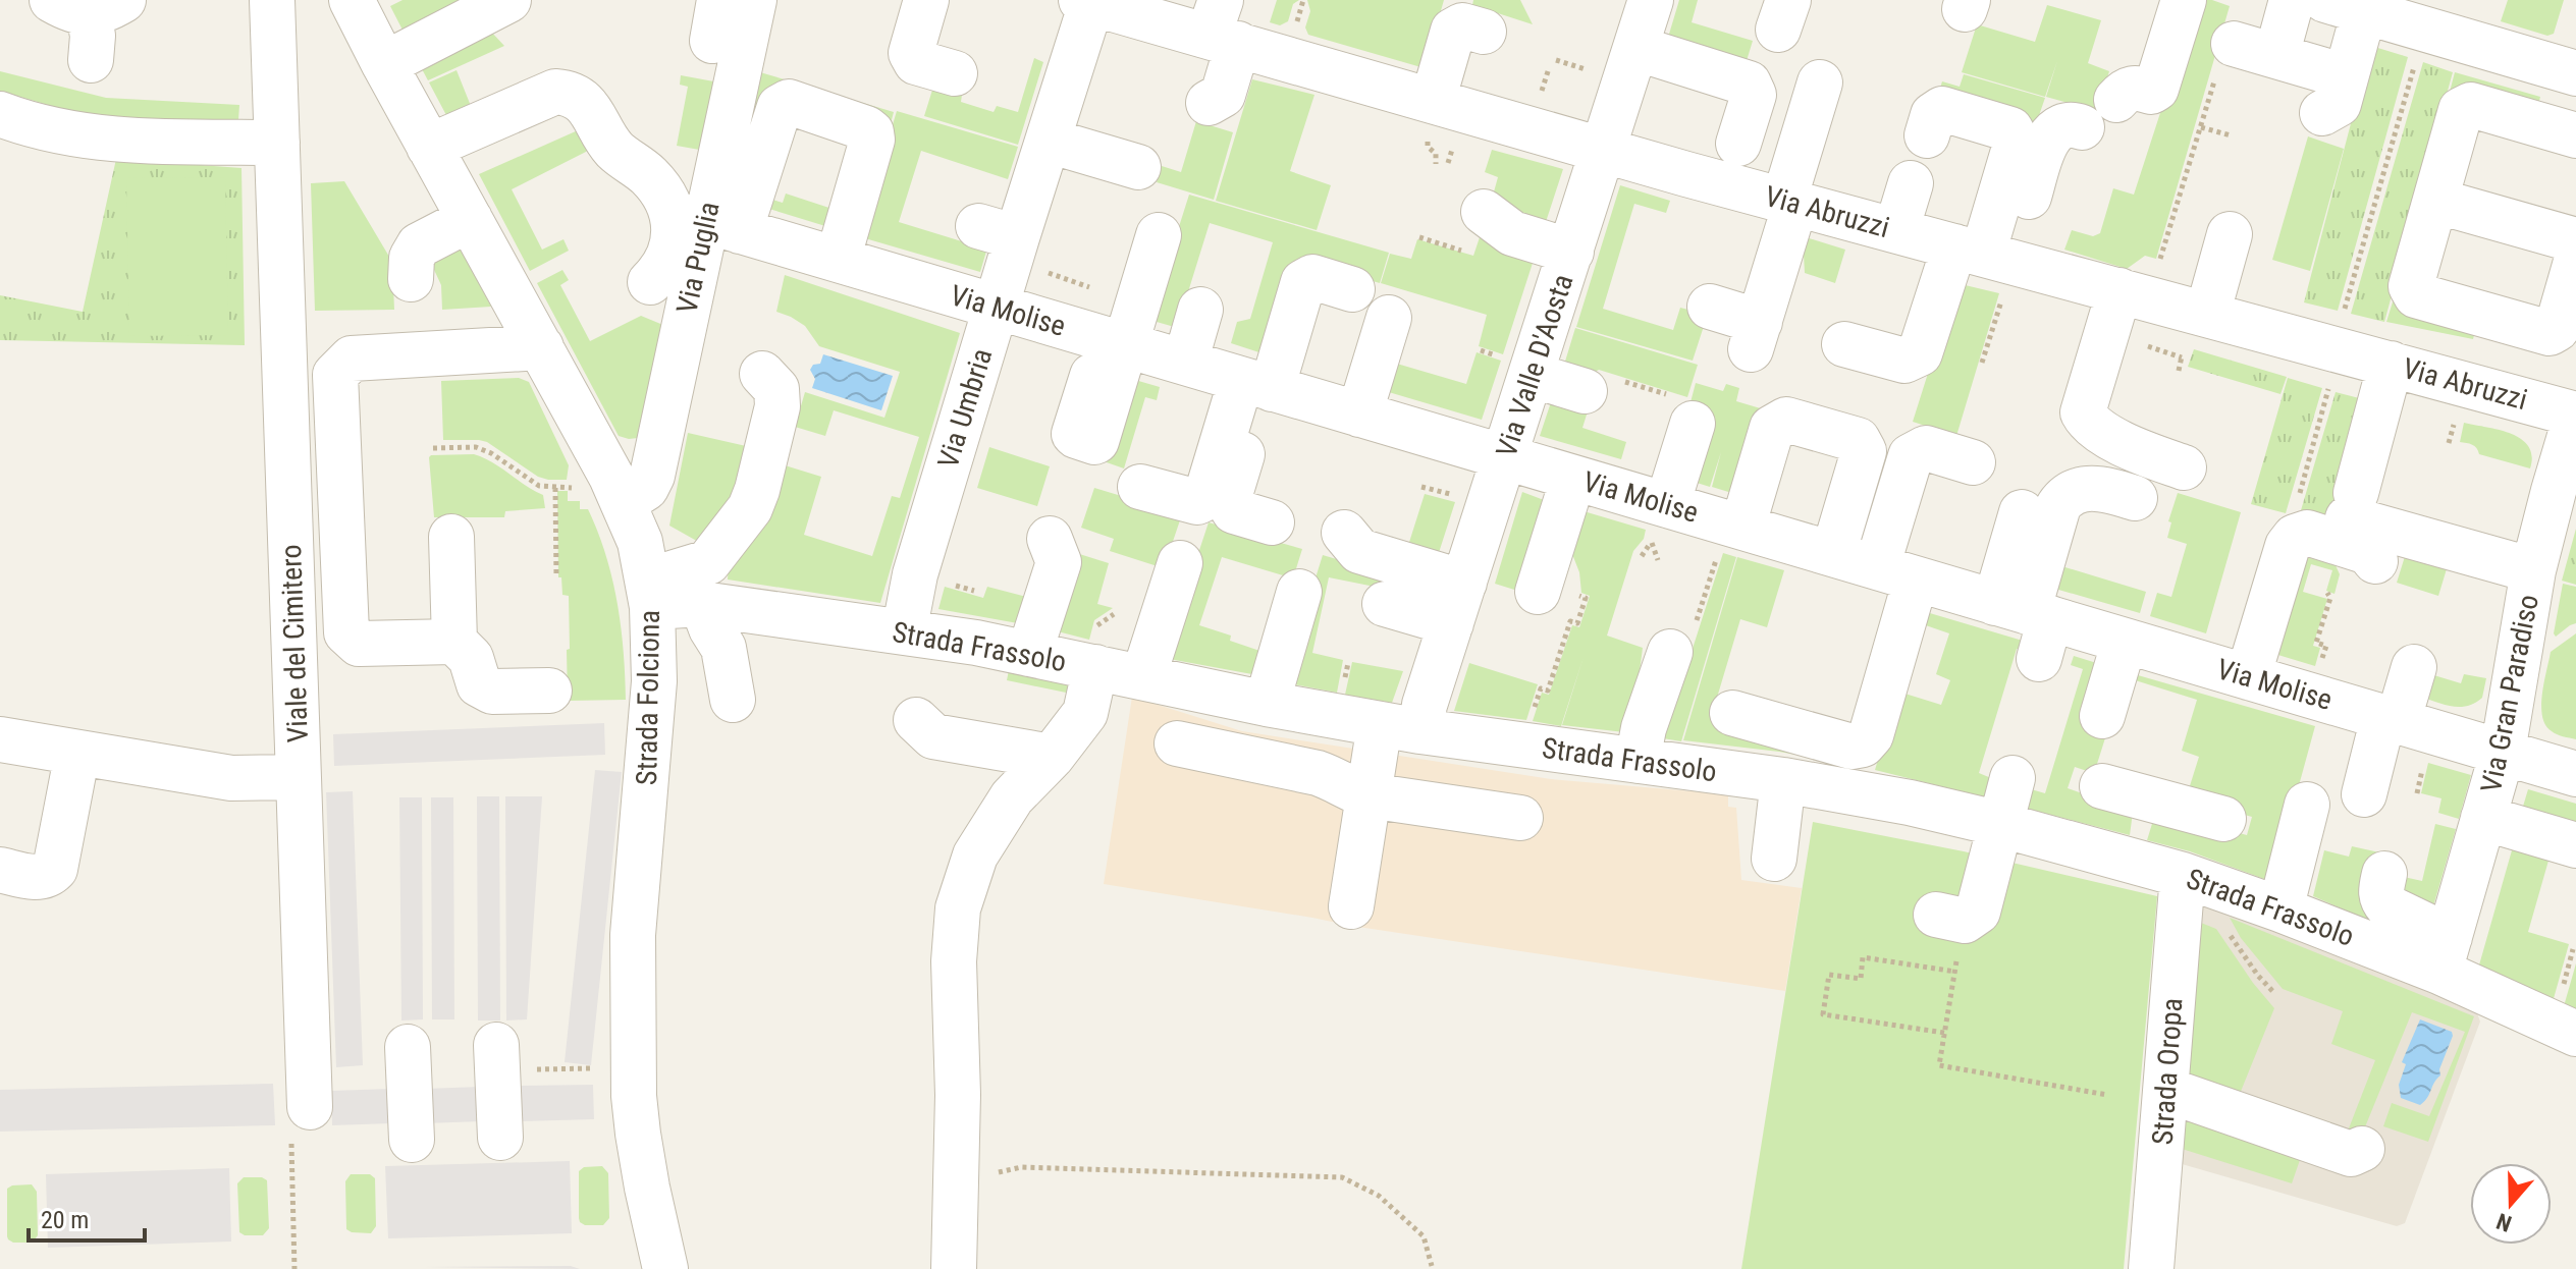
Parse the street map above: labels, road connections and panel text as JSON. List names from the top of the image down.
{
  "streets": {
    "street": [
      "Via Abruzzi",
      "Via Puglia",
      "Via Molise",
      "Via Valle D'Aosta",
      "Via Umbria",
      "Viale del Cimitero",
      "Strada Frassolo",
      "Via Gran Paradiso",
      "Strada Folciona",
      "Strada Oropa"
    ]
  },
  "crossings": [
    ["Via Abruzzi", "Via Valle D'Aosta"],
    ["Via Abruzzi", "Via Umbria"],
    ["Via Abruzzi", "Via Gran Paradiso"],
    ["Via Puglia", "Via Molise"],
    ["Via Puglia", "Strada Folciona"],
    ["Via Molise", "Via Valle D'Aosta"],
    ["Via Molise", "Via Umbria"],
    ["Via Molise", "Via Gran Paradiso"],
    ["Via Valle D'Aosta", "Strada Frassolo"],
    ["Via Umbria", "Strada Frassolo"],
    ["Strada Frassolo", "Via Gran Paradiso"],
    ["Strada Frassolo", "Strada Folciona"],
    ["Strada Frassolo", "Strada Oropa"]
  ],
  "scale_bar": "20 m",
  "north": "bottom"
}
